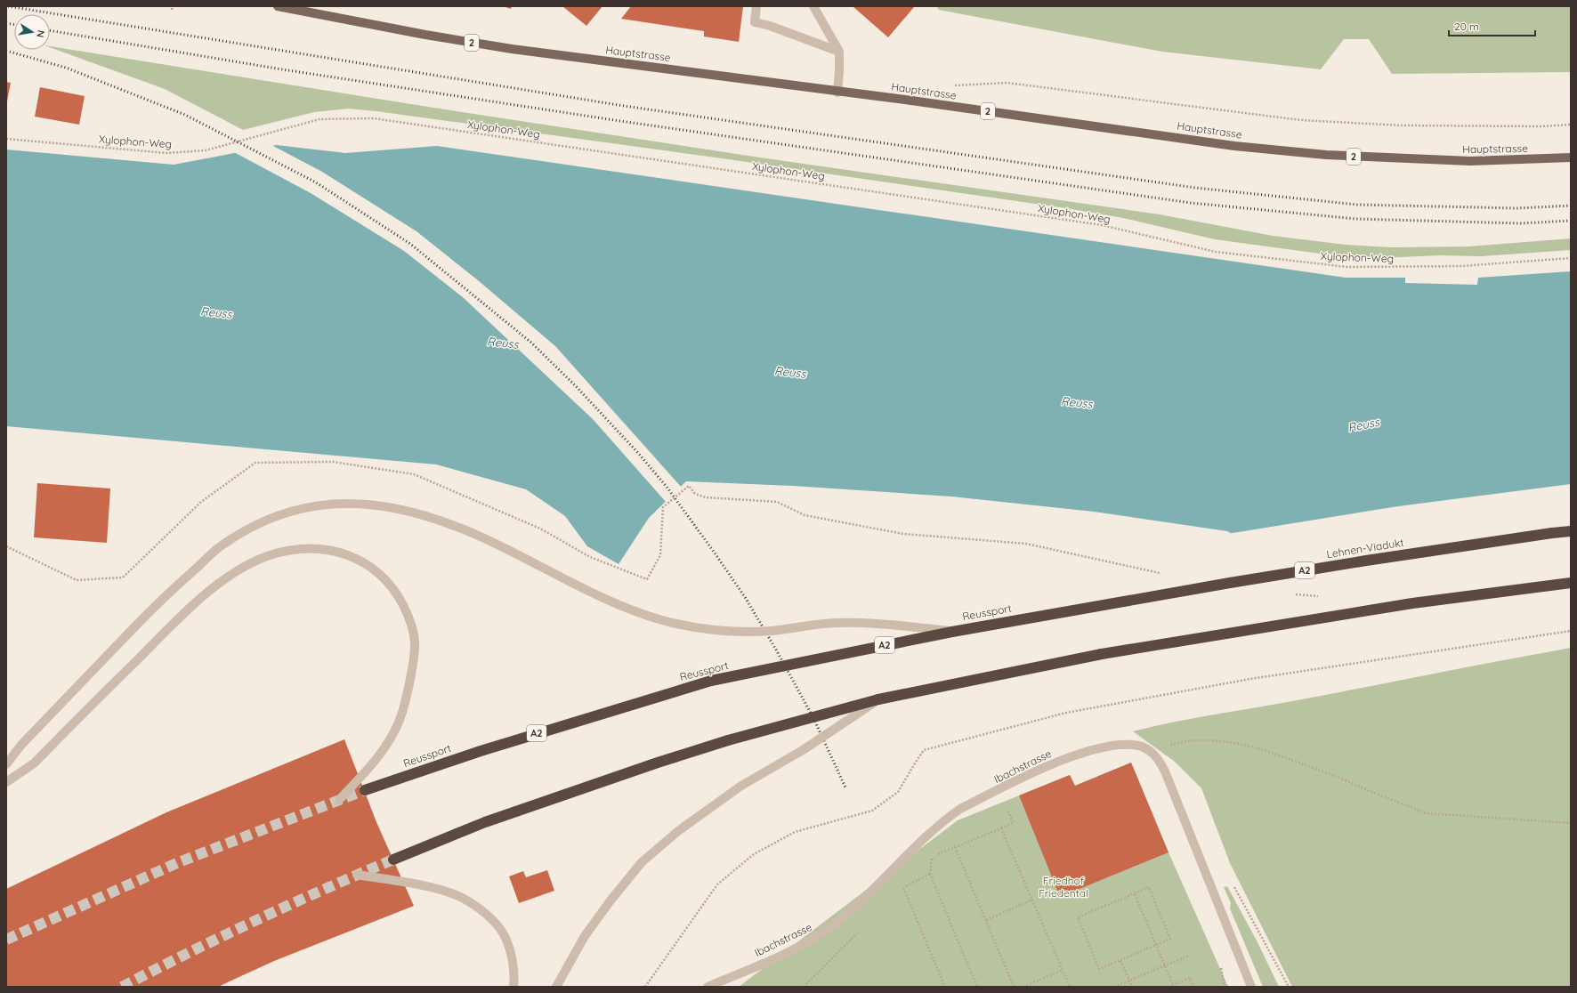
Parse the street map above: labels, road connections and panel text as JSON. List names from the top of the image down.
{
  "streets": {
    "highway": ["Lehnen-Viadukt", "A2", "Reussport"],
    "main road": ["2", "Hauptstrasse"],
    "street": ["Ibachstrasse"],
    "path": ["Xylophon-Weg"]
  },
  "crossings": [
    ["Lehnen-Viadukt", "Reussport"]
  ],
  "water": ["Reuss"],
  "parks": ["Friedhof Friedental"],
  "scale_bar": "20 m",
  "north": "right"
}
